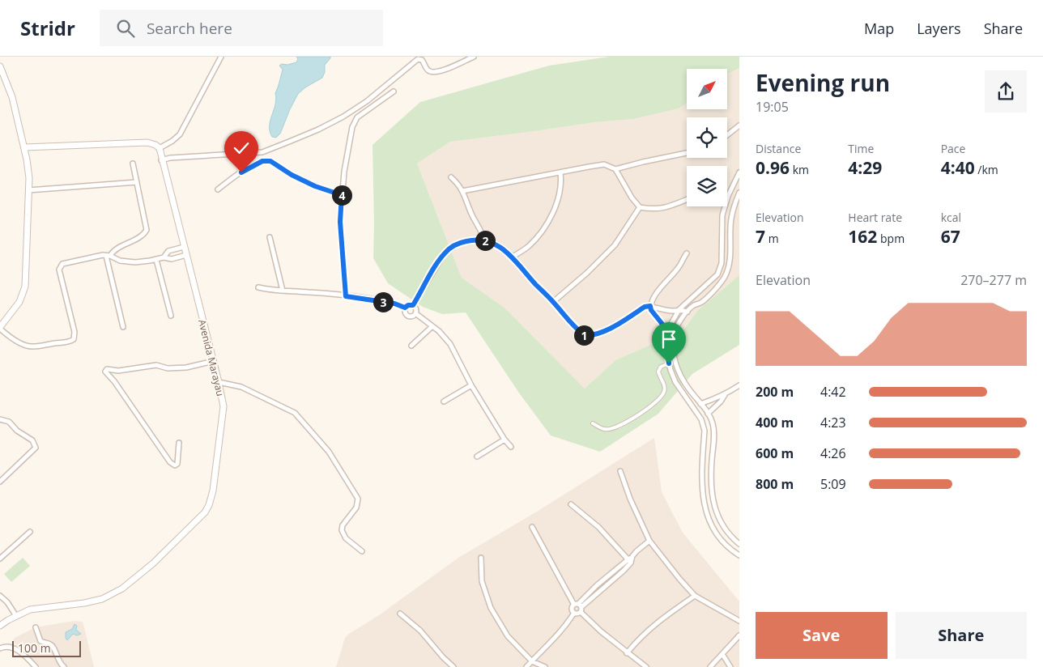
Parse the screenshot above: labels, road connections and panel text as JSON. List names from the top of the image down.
{
  "streets": {
    "street": ["Avenida Marayau"]
  },
  "scale_bar": "100 m",
  "north": "top right",
  "page": {
    "header": "Stridr",
    "search": "Search here",
    "nav": ["Map", "Layers", "Share"],
    "heading": ["Evening run", "19:05"],
    "stats": [
      ["Distance", "0.96 km"],
      ["Time", "4:29"],
      ["Pace", "4:40 /km"],
      ["Elevation", "7 m"],
      ["Heart rate", "162 bpm"],
      ["kcal", "67"]
    ],
    "pins": [
      "4",
      "2",
      "3",
      "1"
    ],
    "chart": ["Elevation", "270–277 m"],
    "list": [
      {
        "name": "200 m",
        "note": "4:42"
      },
      {
        "name": "400 m",
        "note": "4:23"
      },
      {
        "name": "600 m",
        "note": "4:26"
      },
      {
        "name": "800 m",
        "note": "5:09"
      }
    ],
    "buttons": ["Save", "Share"],
    "scale": "100 m"
  }
}
